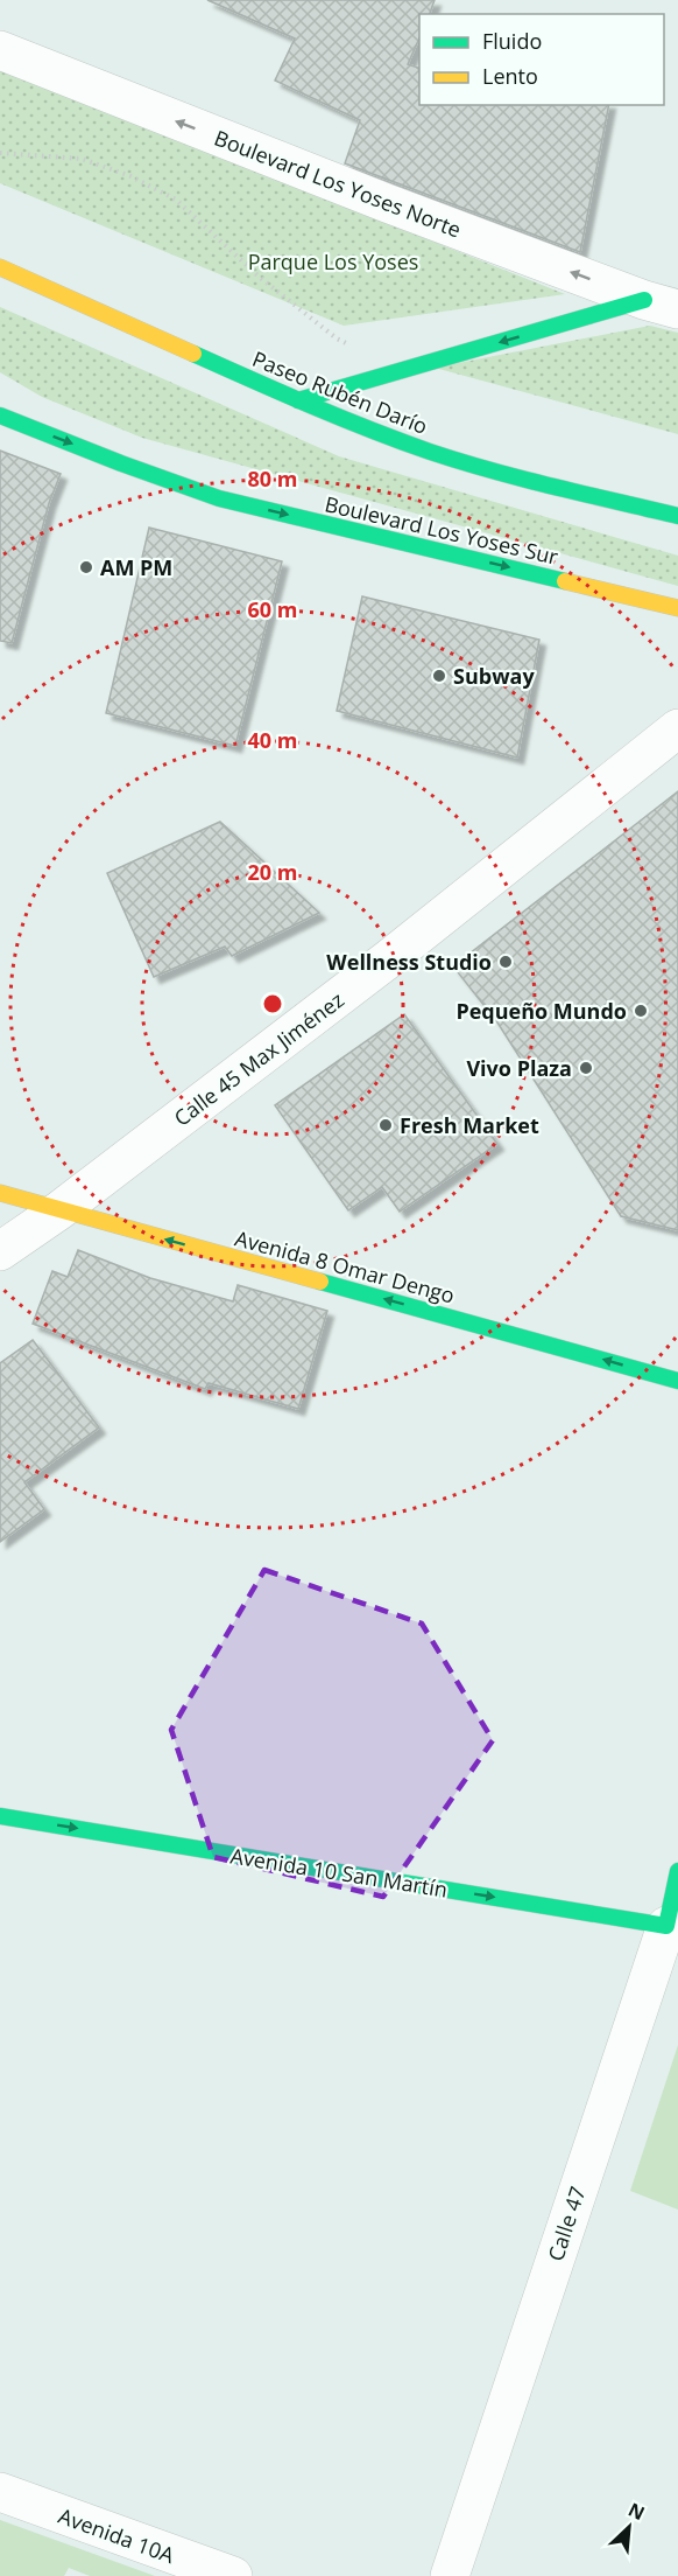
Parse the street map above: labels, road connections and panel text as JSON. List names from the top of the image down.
{
  "streets": {
    "main road": [
      "Paseo Rubén Darío",
      "Boulevard Los Yoses Sur",
      "Avenida 8 Omar Dengo",
      "Avenida 10 San Martín",
      "Calle 47"
    ],
    "street": ["Boulevard Los Yoses Norte", "Calle 45 Max Jiménez", "Avenida 10A"]
  },
  "crossings": [
    ["Calle 45 Max Jiménez", "Avenida 8 Omar Dengo"],
    ["Avenida 10 San Martín", "Calle 47"]
  ],
  "one_way": [
    "Boulevard Los Yoses Norte",
    "Boulevard Los Yoses Sur",
    "Avenida 8 Omar Dengo",
    "Avenida 10 San Martín"
  ],
  "parks": ["Parque Los Yoses"],
  "places": [
    "AM PM",
    "Subway",
    "Wellness Studio",
    "Pequeño Mundo",
    "Vivo Plaza",
    "Fresh Market"
  ],
  "legend": ["Fluido", "Lento"],
  "north": "top right",
  "rings": [
    "80 m",
    "60 m",
    "40 m",
    "20 m"
  ]
}
